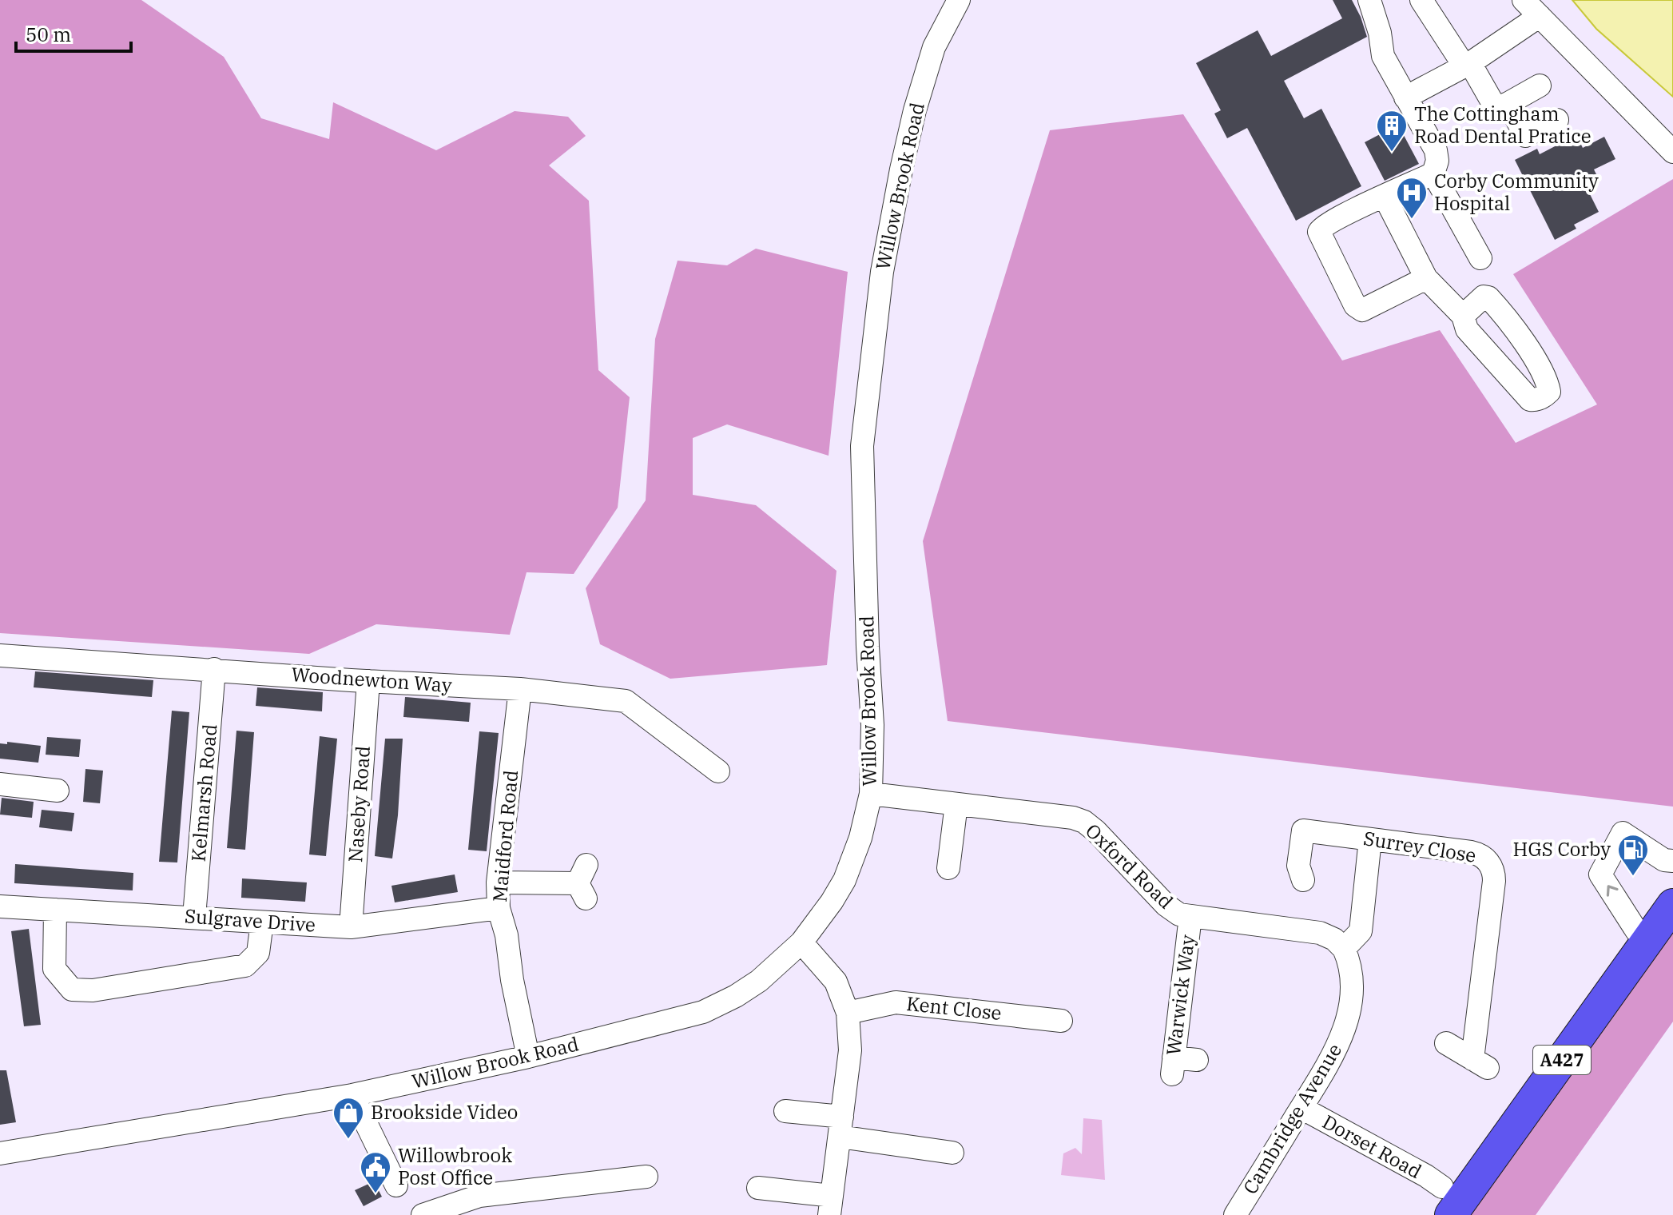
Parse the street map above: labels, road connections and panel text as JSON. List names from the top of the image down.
{
  "streets": {
    "highway": ["A427"],
    "street": [
      "Willow Brook Road",
      "Woodnewton Way",
      "Kelmarsh Road",
      "Naseby Road",
      "Maidford Road",
      "Surrey Close",
      "Oxford Road",
      "Sulgrave Drive",
      "Warwick Way",
      "Kent Close",
      "Cambridge Avenue",
      "Dorset Road"
    ]
  },
  "crossings": [
    ["Willow Brook Road", "Maidford Road"],
    ["Willow Brook Road", "Oxford Road"],
    ["Woodnewton Way", "Kelmarsh Road"],
    ["Woodnewton Way", "Naseby Road"],
    ["Woodnewton Way", "Maidford Road"],
    ["Kelmarsh Road", "Sulgrave Drive"],
    ["Naseby Road", "Sulgrave Drive"],
    ["Maidford Road", "Sulgrave Drive"],
    ["Oxford Road", "Warwick Way"],
    ["Oxford Road", "Cambridge Avenue"],
    ["A427", "Dorset Road"],
    ["Cambridge Avenue", "Dorset Road"]
  ],
  "places": {
    "building": ["The Cottingham Road Dental Pratice"],
    "hospital": ["Corby Community Hospital"],
    "fuel station": ["HGS Corby"],
    "shop": ["Brookside Video"],
    "public building": ["Willowbrook Post Office"]
  },
  "scale_bar": "50 m"
}
